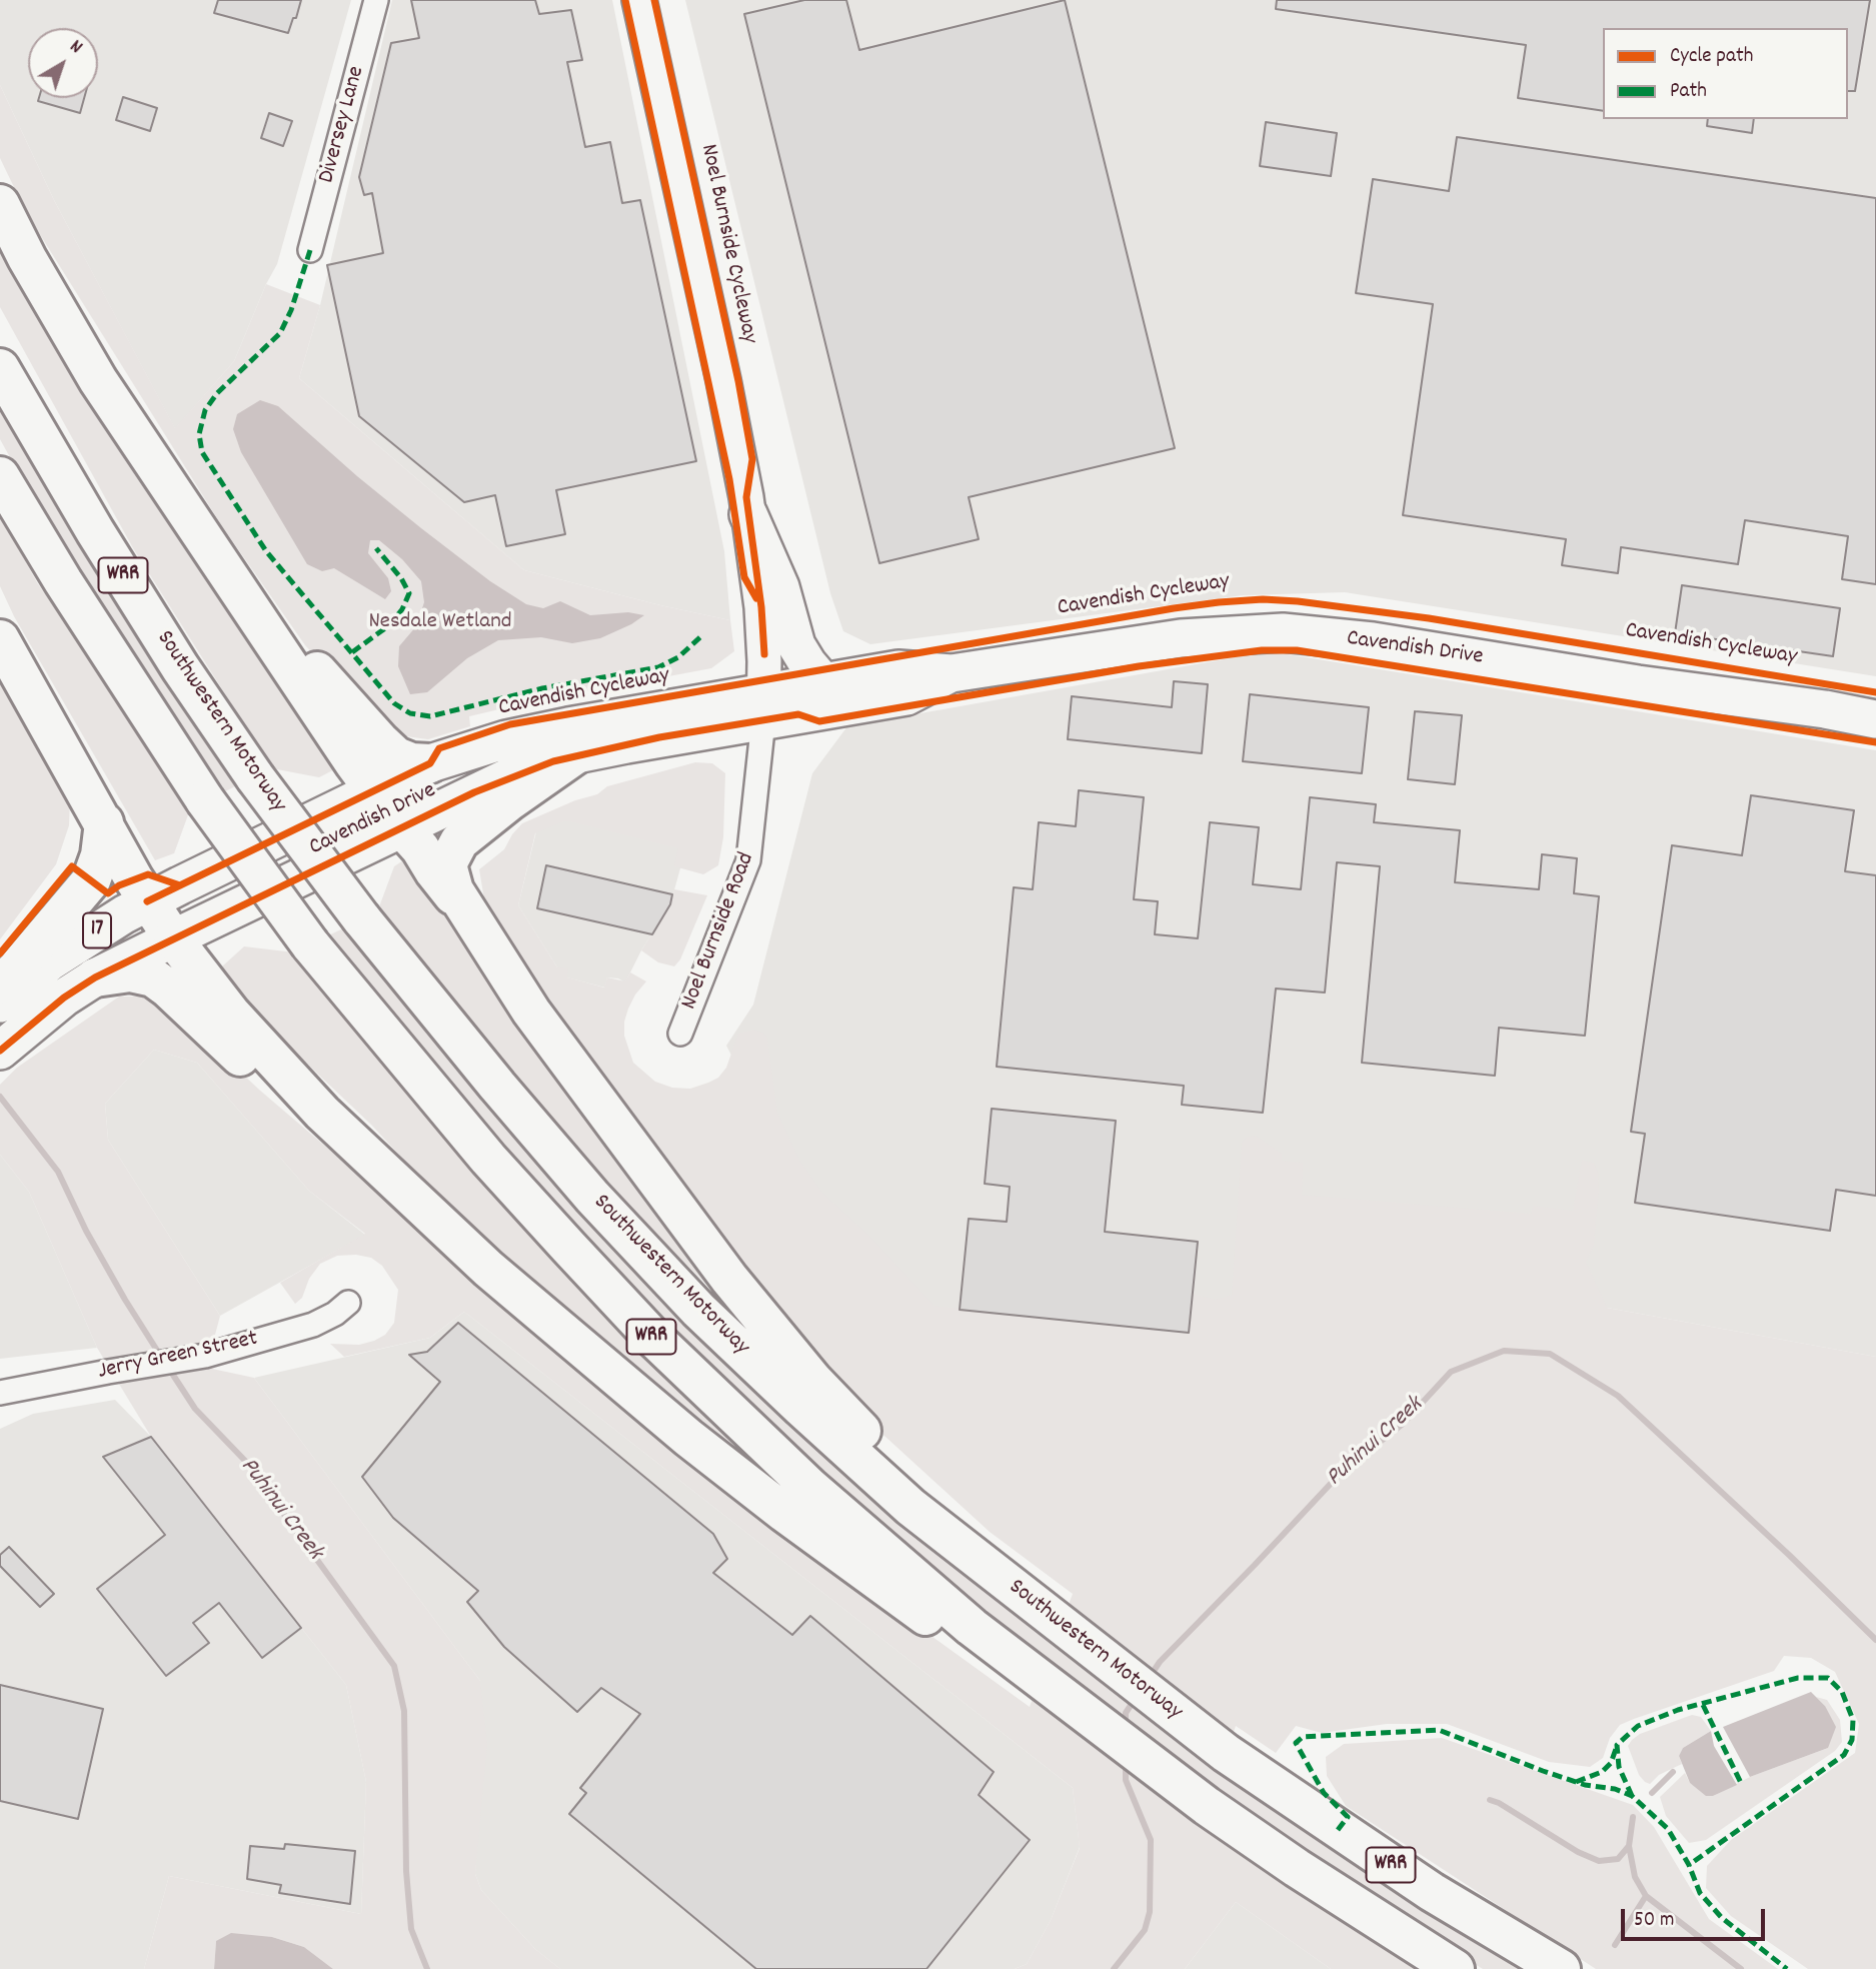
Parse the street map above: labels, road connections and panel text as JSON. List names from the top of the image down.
{
  "streets": {
    "highway": ["WRR", "Southwestern Motorway"],
    "main road": ["Cavendish Drive", "17", "Noel Burnside Road"],
    "street": ["Diversey Lane", "Jerry Green Street"],
    "cycle path": ["Noel Burnside Cycleway", "Cavendish Cycleway"]
  },
  "crossings": [
    ["Cavendish Drive", "Noel Burnside Road"]
  ],
  "water": ["Puhinui Creek"],
  "parks": ["Nesdale Wetland"],
  "legend": ["Cycle path", "Path"],
  "scale_bar": "50 m",
  "north": "top right"
}
